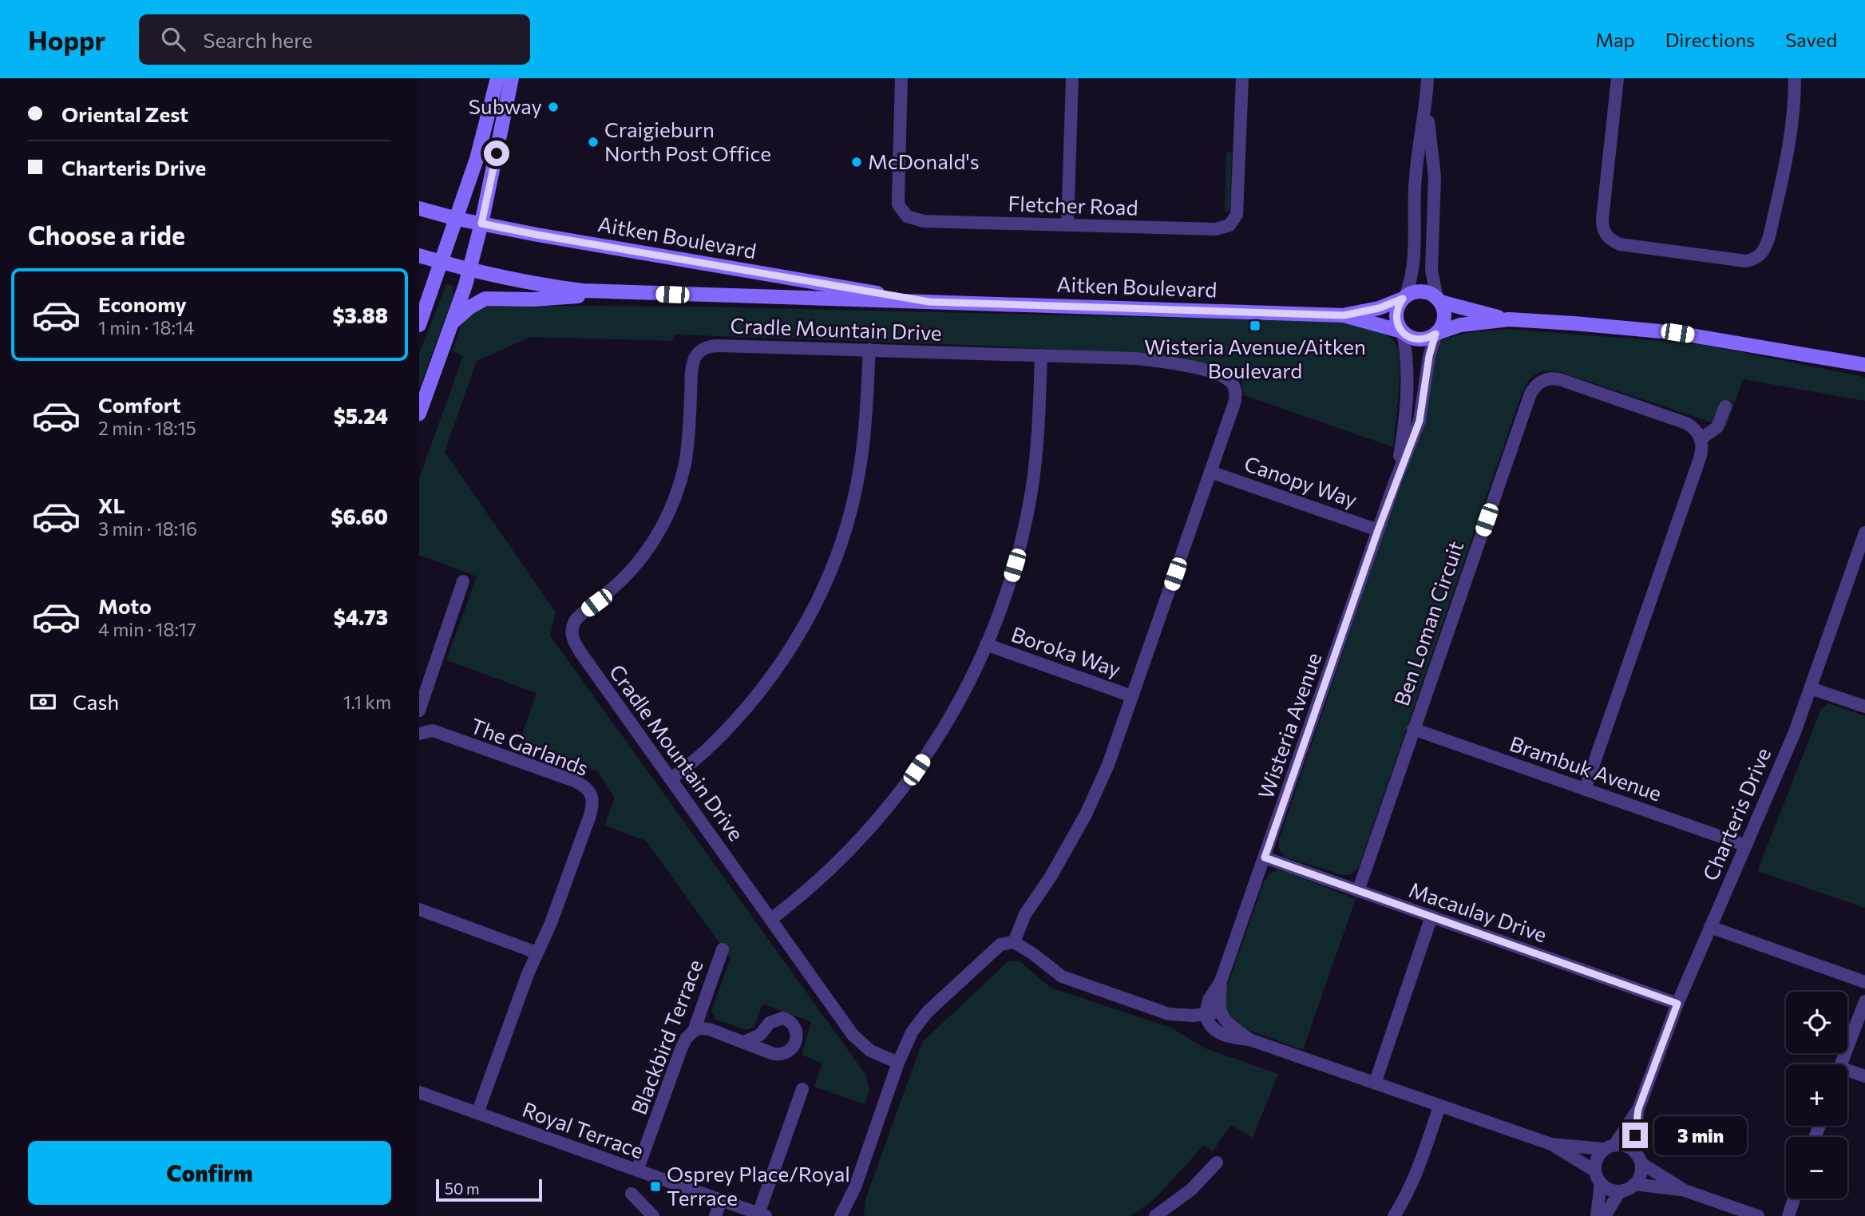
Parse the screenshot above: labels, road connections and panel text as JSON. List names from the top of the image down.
{
  "streets": {
    "main road": ["Aitken Boulevard"],
    "street": [
      "Fletcher Road",
      "Cradle Mountain Drive",
      "Canopy Way",
      "Ben Loman Circuit",
      "Boroka Way",
      "Wisteria Avenue",
      "The Garlands",
      "Brambuk Avenue",
      "Charteris Drive",
      "Macaulay Drive",
      "Blackbird Terrace",
      "Royal Terrace"
    ]
  },
  "crossings": [
    ["Aitken Boulevard", "Wisteria Avenue"],
    ["Cradle Mountain Drive", "Canopy Way"],
    ["Cradle Mountain Drive", "Boroka Way"],
    ["Canopy Way", "Wisteria Avenue"],
    ["Ben Loman Circuit", "Brambuk Avenue"],
    ["Ben Loman Circuit", "Macaulay Drive"],
    ["Wisteria Avenue", "Macaulay Drive"],
    ["The Garlands", "Royal Terrace"],
    ["Brambuk Avenue", "Charteris Drive"],
    ["Charteris Drive", "Macaulay Drive"],
    ["Blackbird Terrace", "Royal Terrace"]
  ],
  "places": {
    "other": ["Subway", "Craigieburn North Post Office", "McDonald's"],
    "transit": ["Wisteria Avenue/Aitken Boulevard", "Osprey Place/Royal Terrace"]
  },
  "scale_bar": "50 m",
  "page": {
    "header": "Hoppr",
    "search": "Search here",
    "nav": ["Map", "Directions", "Saved"],
    "banner": ["Oriental Zest", "Charteris Drive"],
    "heading": "Choose a ride",
    "list": [
      {
        "name": "Economy",
        "note": "1 min · 18:14",
        "value": "$3.88"
      },
      {
        "name": "Comfort",
        "note": "2 min · 18:15",
        "value": "$5.24"
      },
      {
        "name": "XL",
        "note": "3 min · 18:16",
        "value": "$6.60"
      },
      {
        "name": "Moto",
        "note": "4 min · 18:17",
        "value": "$4.73"
      }
    ],
    "pay": ["Cash", "1.1 km"],
    "map_buttons": ["+", "−"],
    "bubble": "3 min",
    "buttons": "Confirm",
    "scale": "50 m"
  }
}
